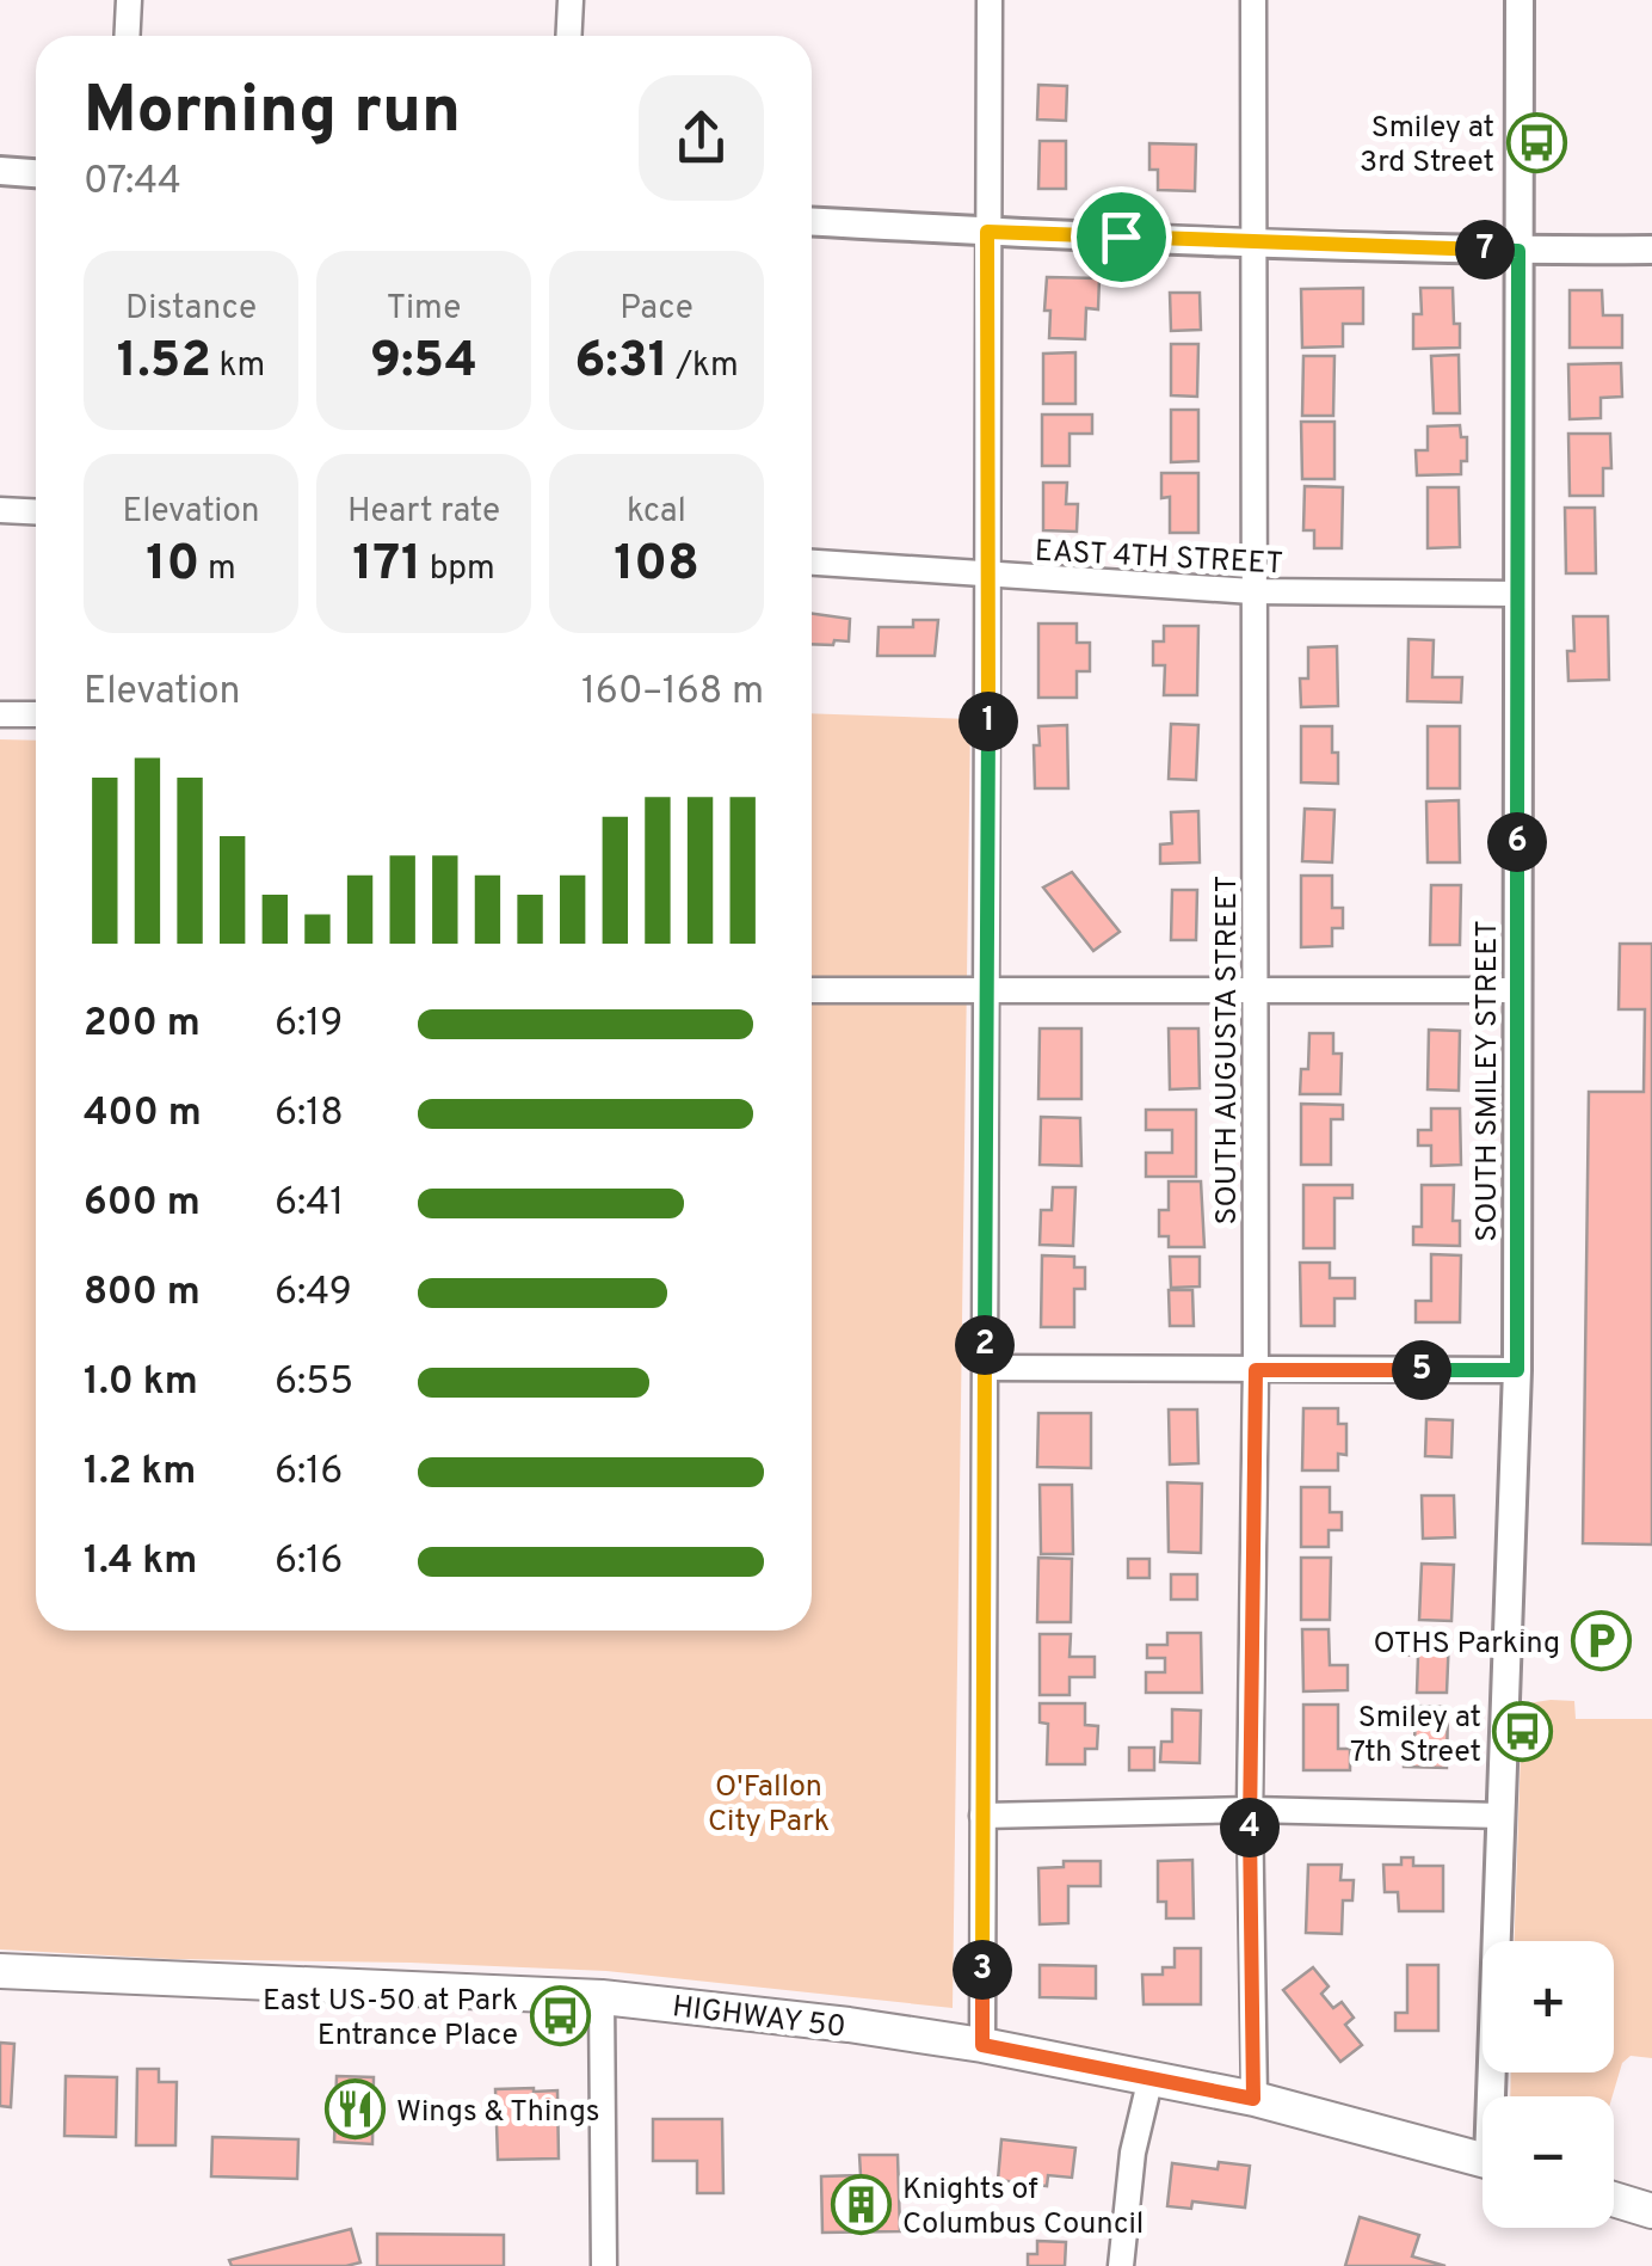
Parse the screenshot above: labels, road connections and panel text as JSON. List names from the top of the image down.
{
  "streets": {
    "main road": ["HIGHWAY 50"],
    "street": ["EAST 4TH STREET", "SOUTH AUGUSTA STREET", "SOUTH SMILEY STREET"]
  },
  "crossings": [
    ["EAST 4TH STREET", "SOUTH AUGUSTA STREET"],
    ["EAST 4TH STREET", "SOUTH SMILEY STREET"],
    ["SOUTH AUGUSTA STREET", "HIGHWAY 50"]
  ],
  "parks": ["O'Fallon City Park"],
  "places": {
    "bus stop": ["Smiley at 3rd Street", "Smiley at 7th Street", "East US-50 at Park Entrance Place"],
    "parking": ["OTHS Parking"],
    "restaurant": ["Wings & Things"],
    "building": ["Knights of Columbus Council"]
  },
  "page": {
    "heading": ["Morning run", "07:44"],
    "pins": [
      "7",
      "1",
      "6",
      "2",
      "5",
      "4",
      "3"
    ],
    "stats": [
      ["Distance", "1.52 km"],
      ["Time", "9:54"],
      ["Pace", "6:31 /km"],
      ["Elevation", "10 m"],
      ["Heart rate", "171 bpm"],
      ["kcal", "108"]
    ],
    "chart": ["Elevation", "160–168 m"],
    "list": [
      {
        "name": "200 m",
        "note": "6:19"
      },
      {
        "name": "400 m",
        "note": "6:18"
      },
      {
        "name": "600 m",
        "note": "6:41"
      },
      {
        "name": "800 m",
        "note": "6:49"
      },
      {
        "name": "1.0 km",
        "note": "6:55"
      },
      {
        "name": "1.2 km",
        "note": "6:16"
      },
      {
        "name": "1.4 km",
        "note": "6:16"
      }
    ],
    "map_buttons": ["+", "−"]
  }
}
